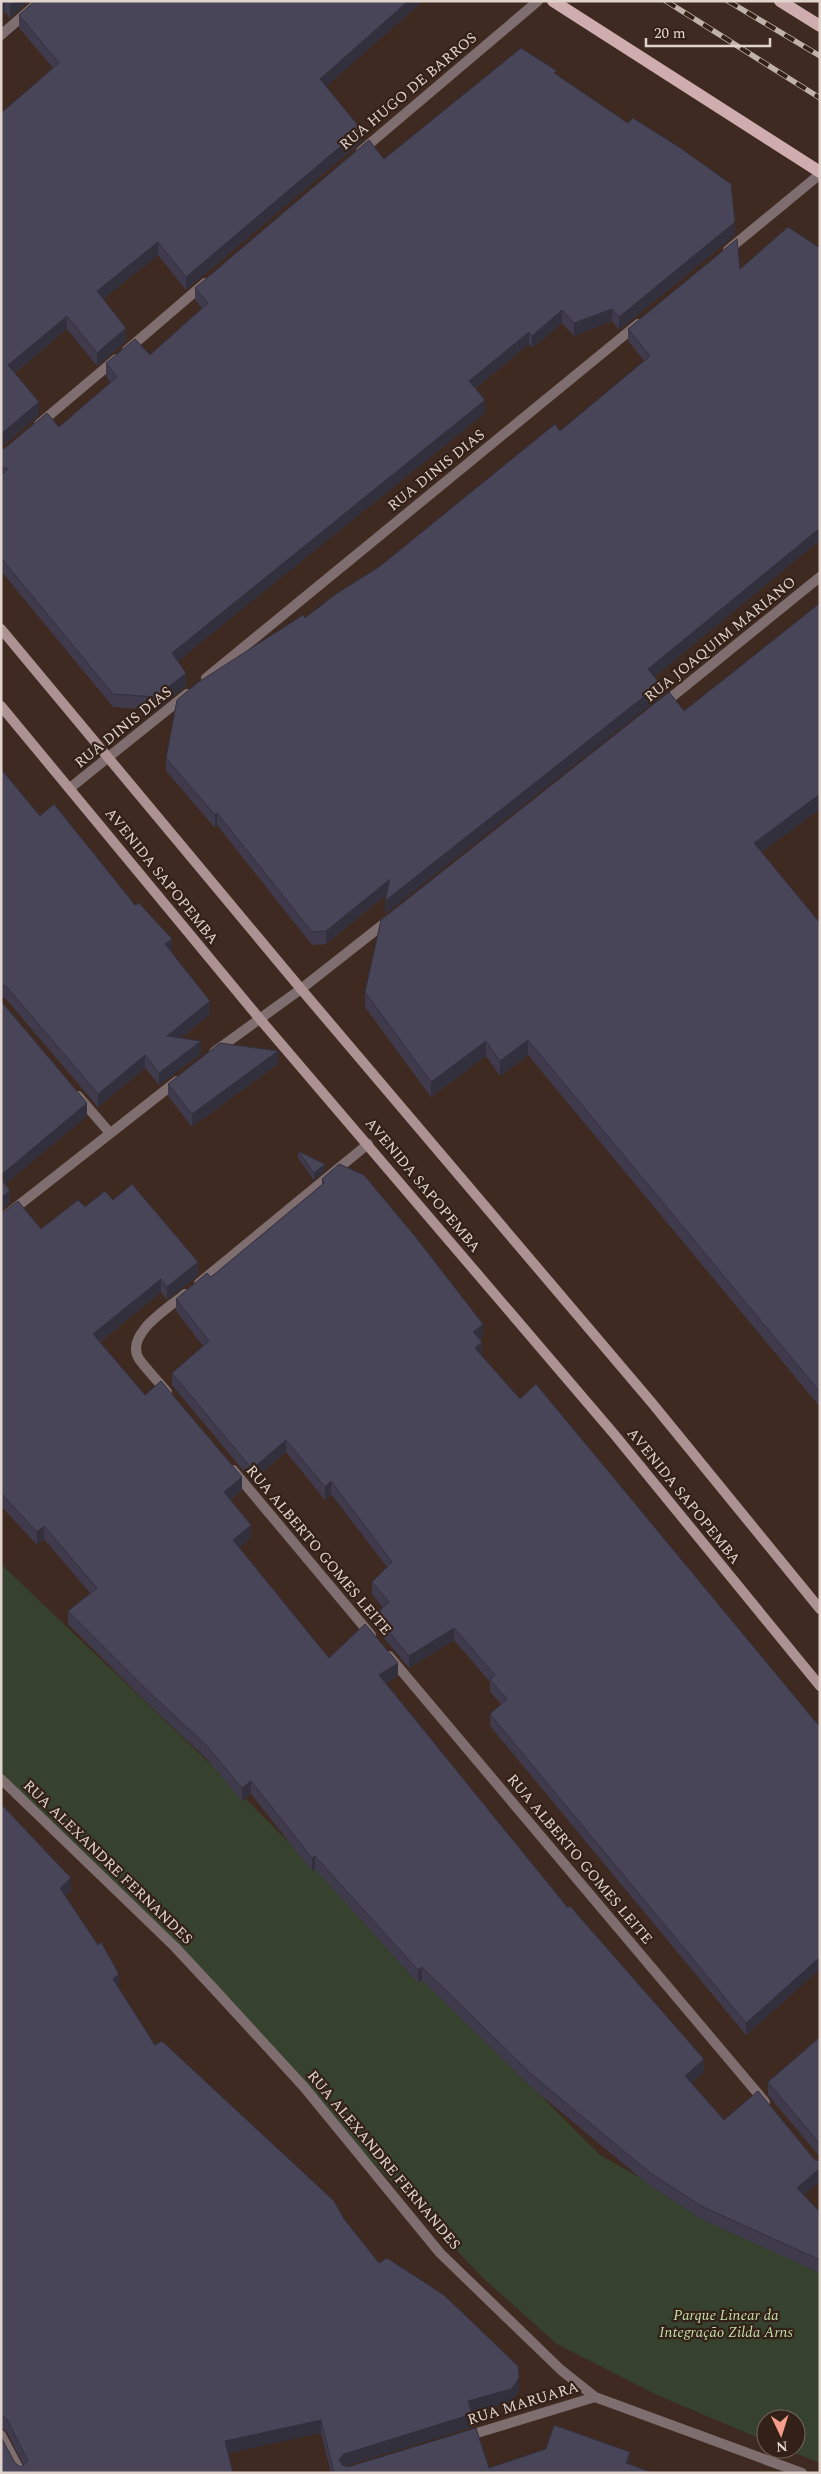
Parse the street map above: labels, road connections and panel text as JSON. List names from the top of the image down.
{
  "streets": {
    "main road": ["AVENIDA SAPOPEMBA"],
    "street": [
      "RUA HUGO DE BARROS",
      "RUA DINIS DIAS",
      "RUA JOAQUIM MARIANO",
      "RUA ALBERTO GOMES LEITE",
      "RUA ALEXANDRE FERNANDES",
      "RUA MARUARA"
    ]
  },
  "crossings": [
    ["RUA DINIS DIAS", "AVENIDA SAPOPEMBA"],
    ["RUA ALEXANDRE FERNANDES", "RUA MARUARA"]
  ],
  "parks": ["Parque Linear da Integração Zilda Arns"],
  "scale_bar": "20 m",
  "north": "bottom"
}
